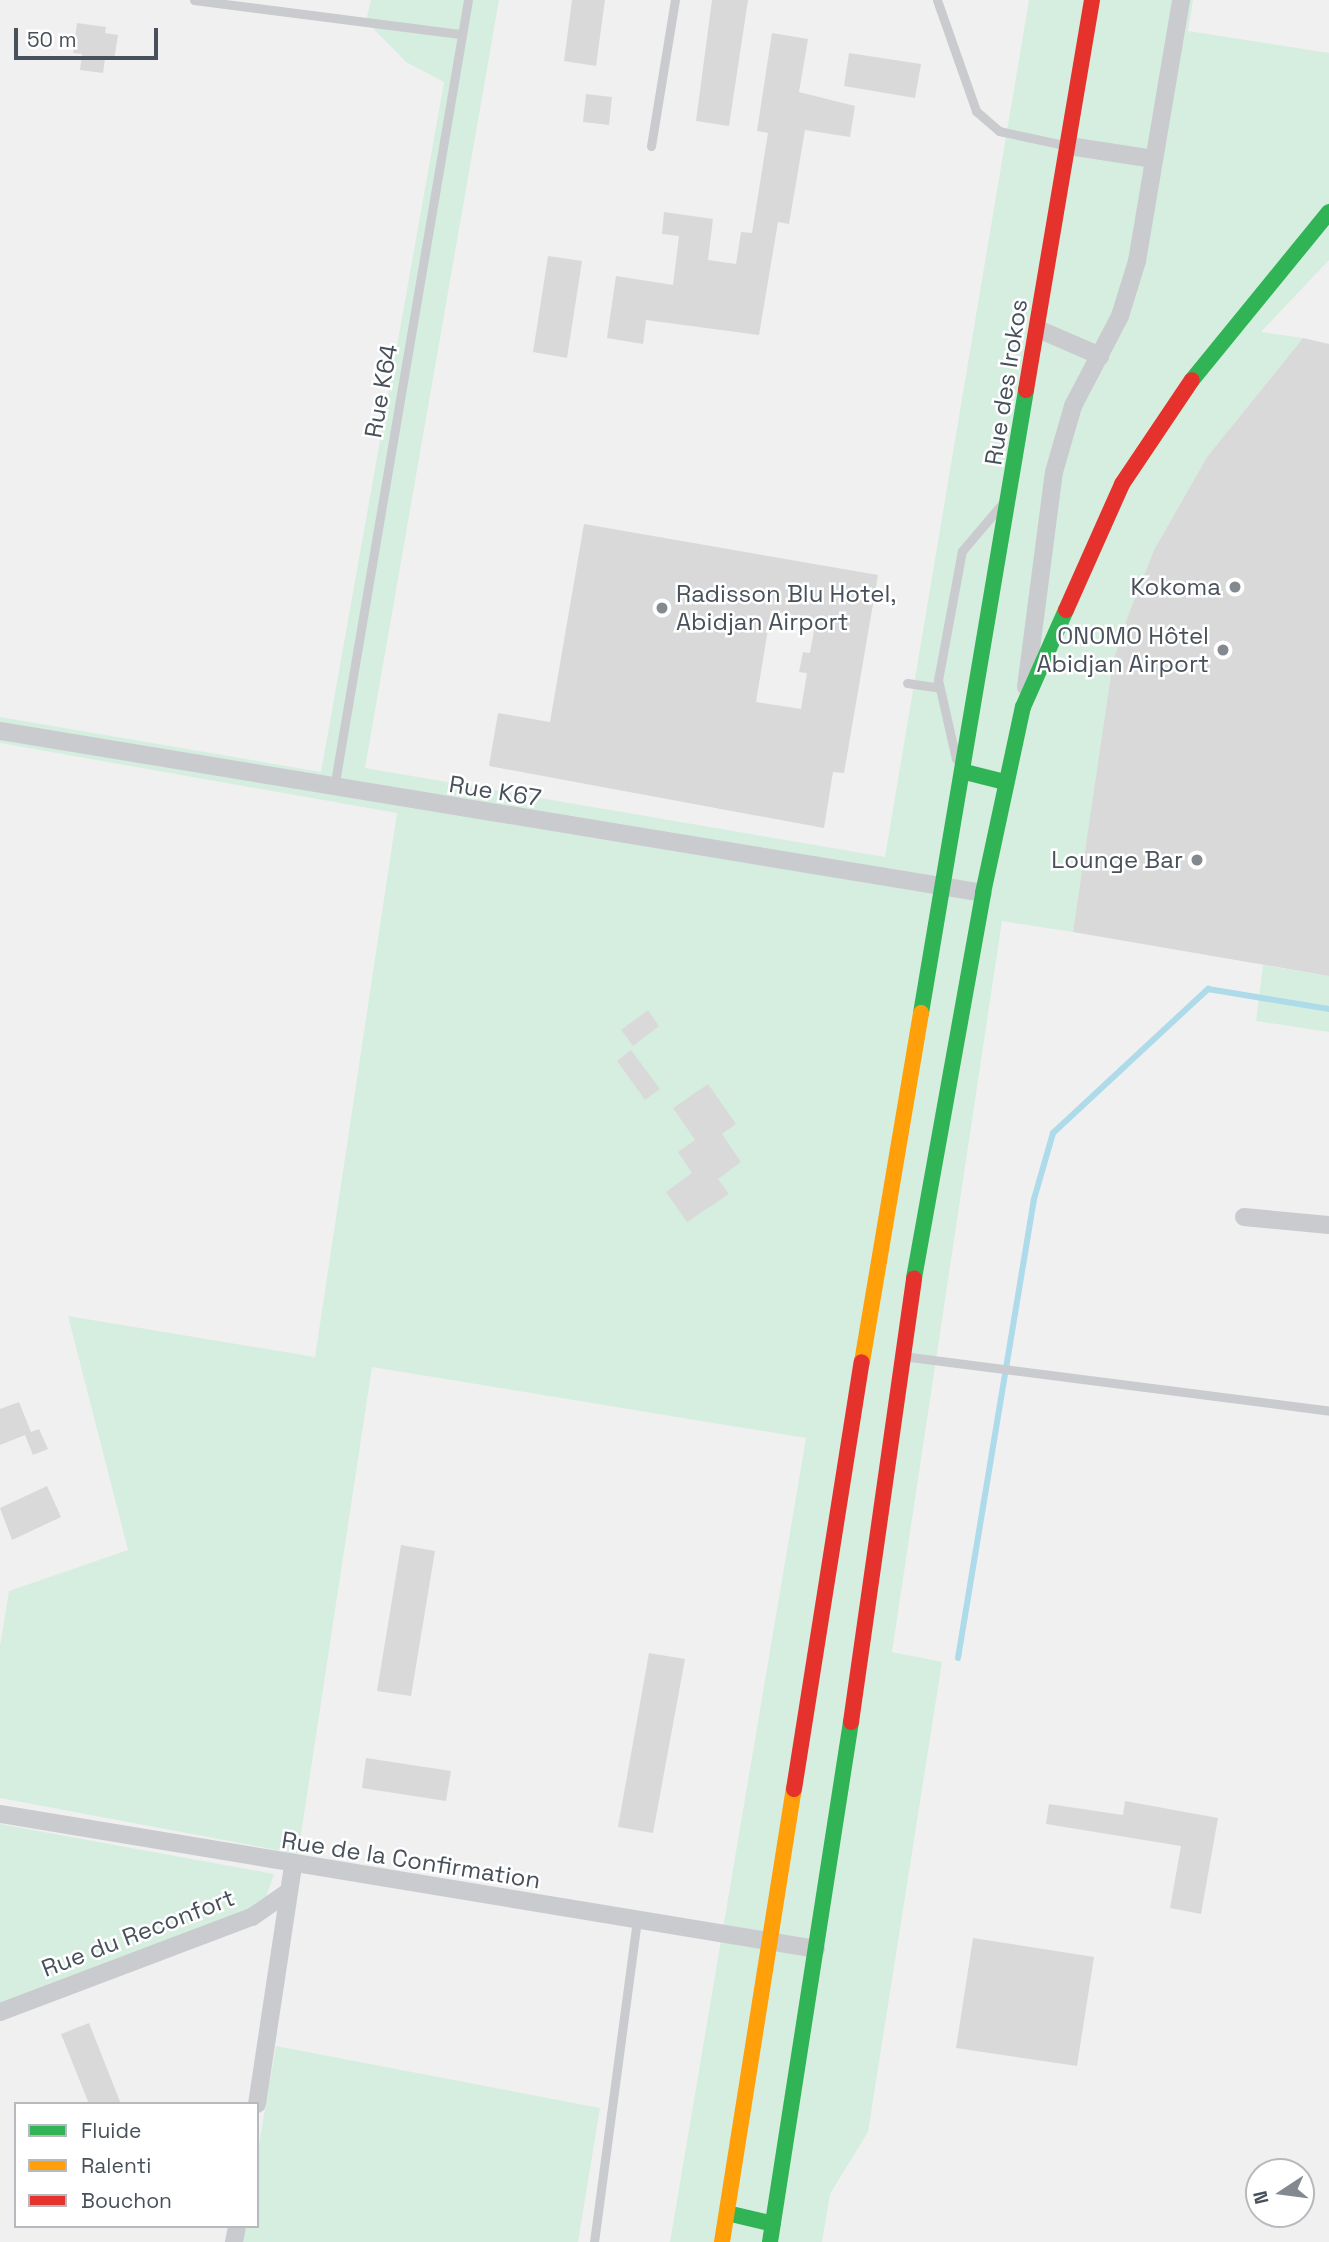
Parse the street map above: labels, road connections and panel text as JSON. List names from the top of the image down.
{
  "streets": {
    "main road": ["Rue des Irokos"],
    "street": ["Rue K67", "Rue de la Confirmation", "Rue du Reconfort"],
    "lane": ["Rue K64"]
  },
  "crossings": [
    ["Rue des Irokos", "Rue K67"],
    ["Rue des Irokos", "Rue de la Confirmation"],
    ["Rue K64", "Rue K67"]
  ],
  "places": [
    "Kokoma",
    "Radisson Blu Hotel, Abidjan Airport",
    "ONOMO Hôtel Abidjan Airport",
    "Lounge Bar"
  ],
  "legend": ["Fluide", "Ralenti", "Bouchon"],
  "scale_bar": "50 m",
  "north": "left"
}
